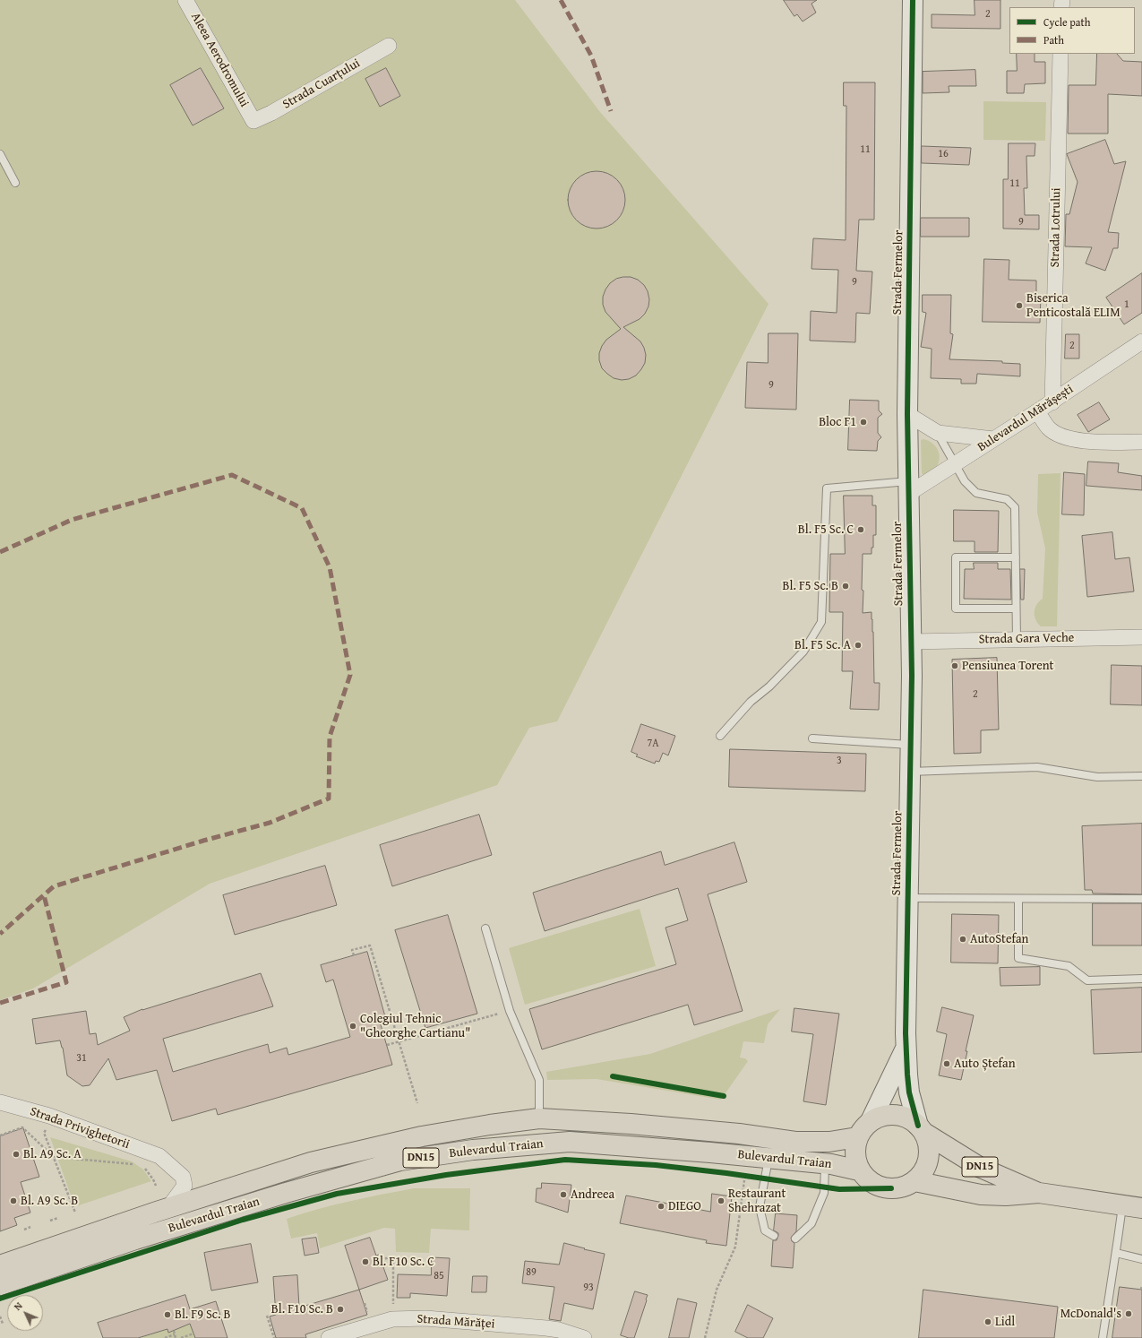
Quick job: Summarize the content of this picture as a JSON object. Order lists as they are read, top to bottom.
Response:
{
  "streets": {
    "main road": ["Bulevardul Traian", "DN15"],
    "street": [
      "Aleea Aerodromului",
      "Strada Cuarțului",
      "Strada Lotrului",
      "Strada Fermelor",
      "Bulevardul Mărășești",
      "Strada Gara Veche",
      "Strada Privighetorii",
      "Strada Mărăței"
    ]
  },
  "crossings": [
    ["Aleea Aerodromului", "Strada Cuarțului"],
    ["Strada Lotrului", "Bulevardul Mărășești"],
    ["Strada Fermelor", "Bulevardul Mărășești"],
    ["Strada Fermelor", "Strada Gara Veche"],
    ["Strada Fermelor", "Bulevardul Traian"],
    ["Strada Fermelor", "DN15"],
    ["Strada Privighetorii", "Bulevardul Traian"],
    ["Bulevardul Traian", "DN15"]
  ],
  "places": [
    "Biserica Penticostală ELIM",
    "Bloc F1",
    "Bl. F5 Sc. C",
    "Bl. F5 Sc. B",
    "Bl. F5 Sc. A",
    "Pensiunea Torent",
    "AutoStefan",
    "Colegiul Tehnic \"Gheorghe Cartianu\"",
    "Auto Ștefan",
    "Bl. A9 Sc. A",
    "Andreea",
    "Bl. A9 Sc. B",
    "Restaurant Shehrazat",
    "DIEGO",
    "Bl. F10 Sc. C",
    "Bl. F10 Sc. B",
    "McDonald's",
    "Bl. F9 Sc. B",
    "Lidl"
  ],
  "house_numbers": [
    "2",
    "11",
    "16",
    "11",
    "9",
    "9",
    "1",
    "2",
    "9",
    "2",
    "7A",
    "3",
    "31",
    "89",
    "85",
    "93"
  ],
  "legend": ["Cycle path", "Path"],
  "north": "top left"
}
